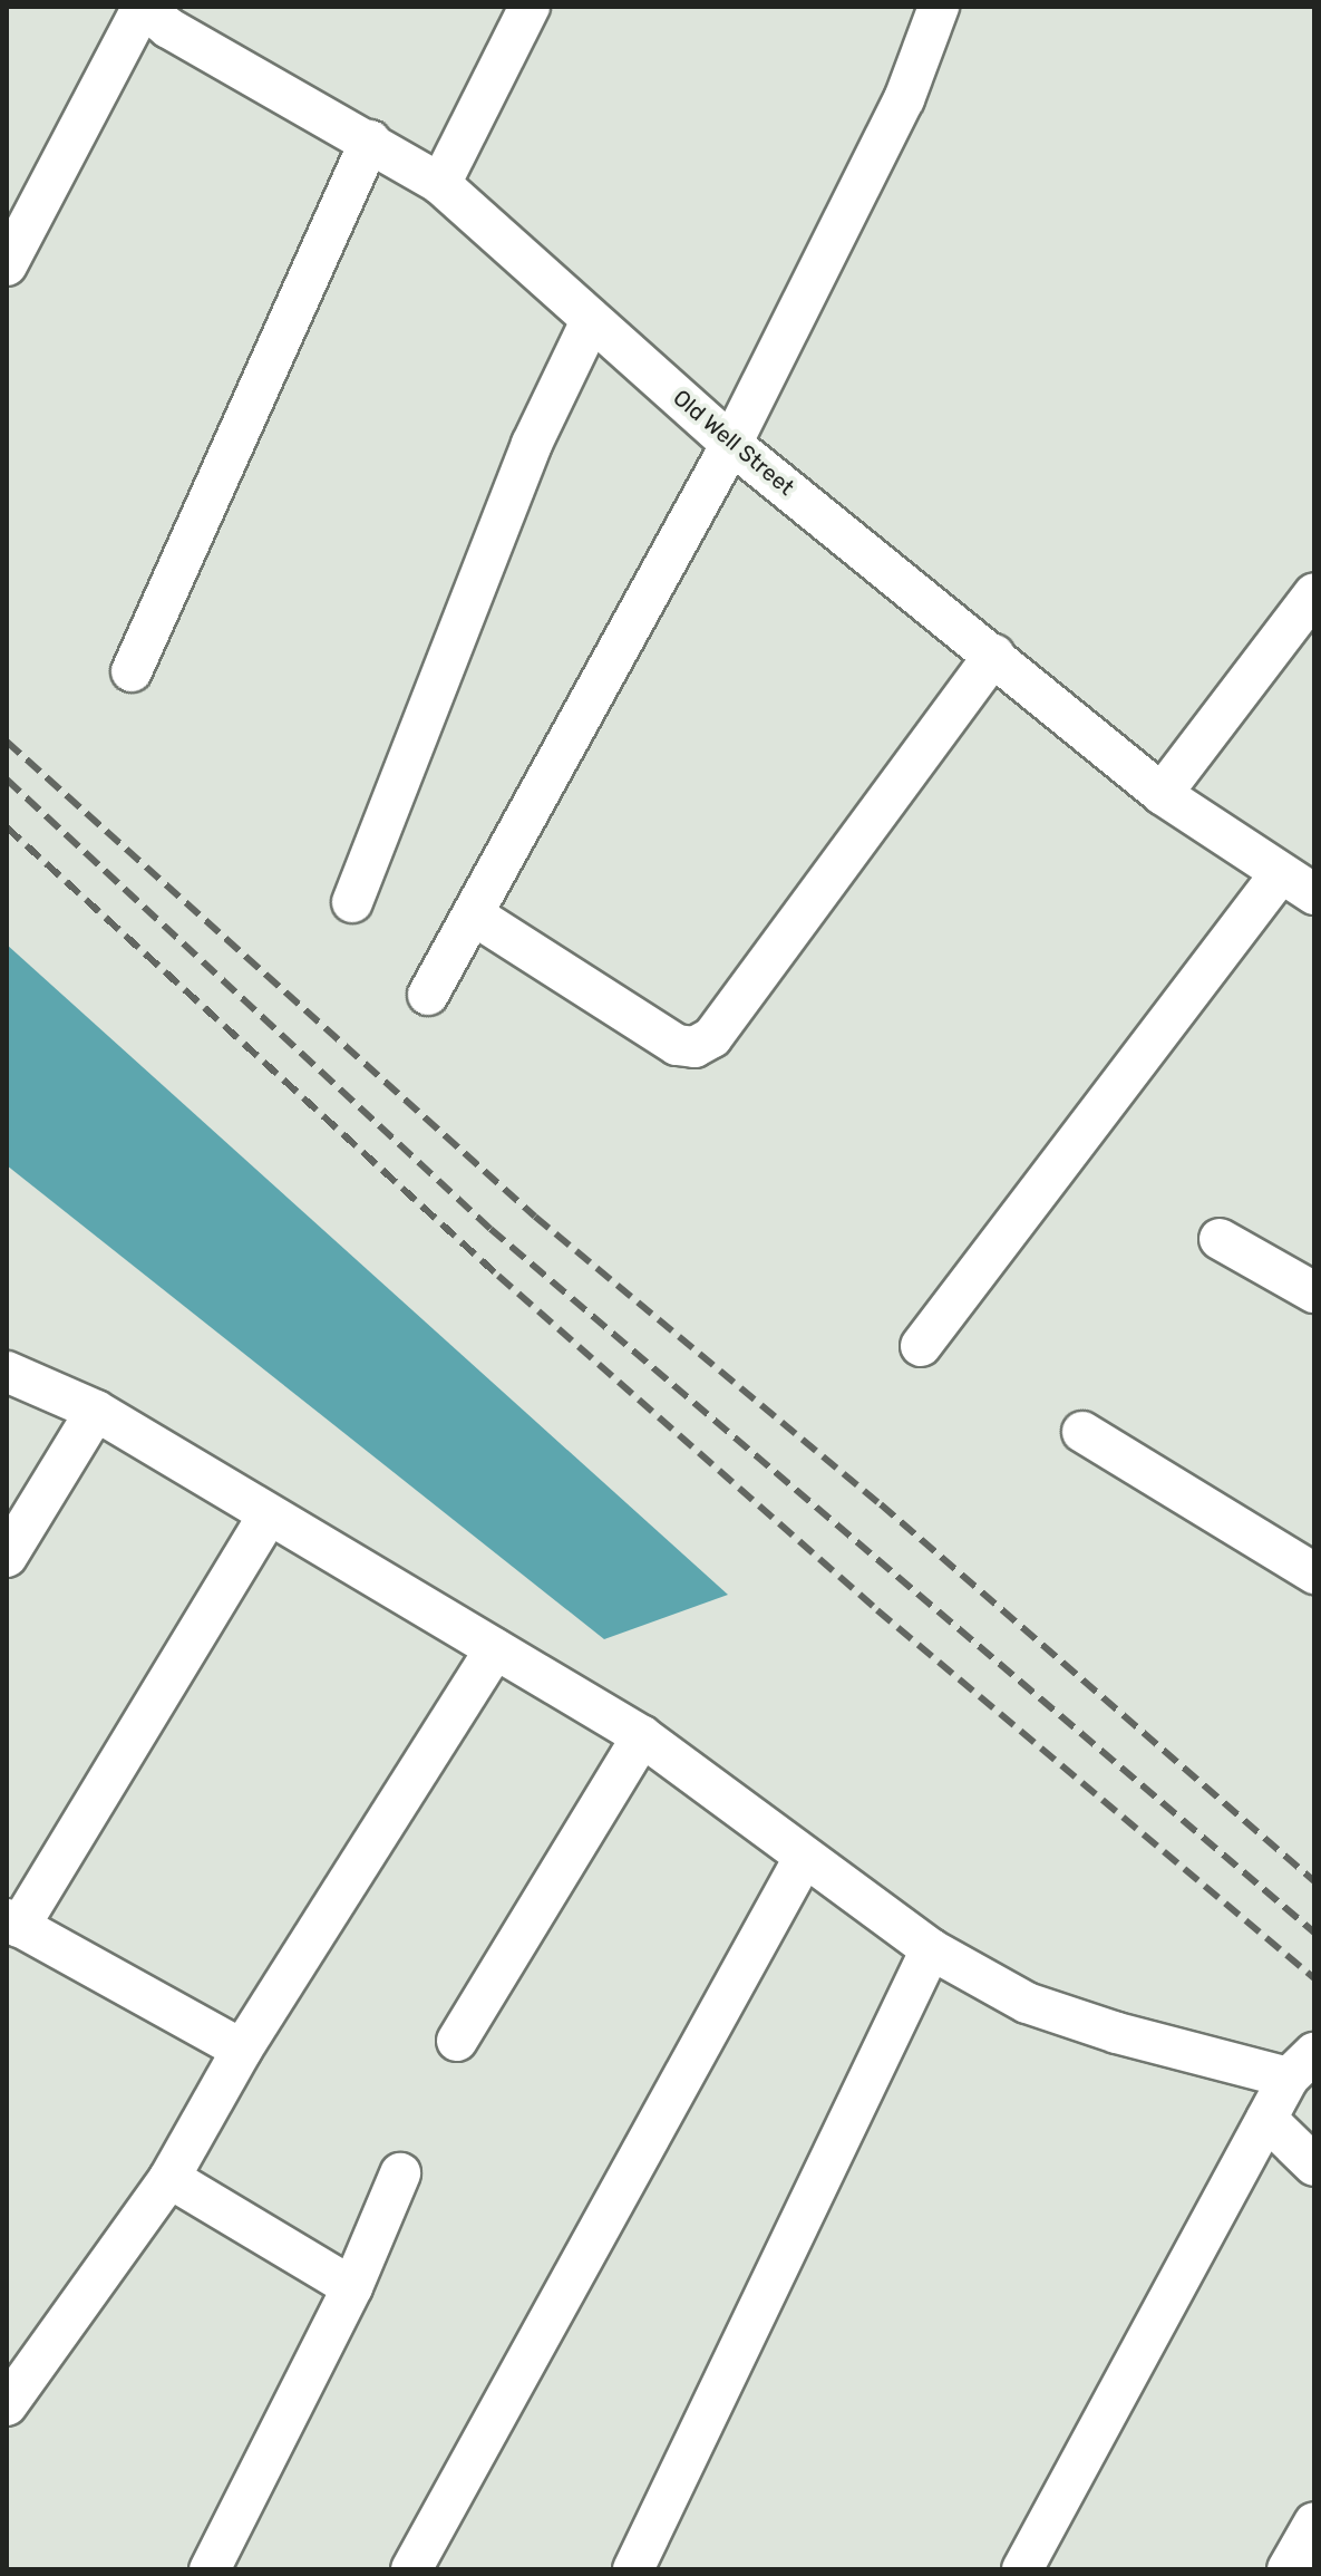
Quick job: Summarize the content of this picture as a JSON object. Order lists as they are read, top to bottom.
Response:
{
  "streets": {
    "street": ["Old Well Street"]
  }
}
